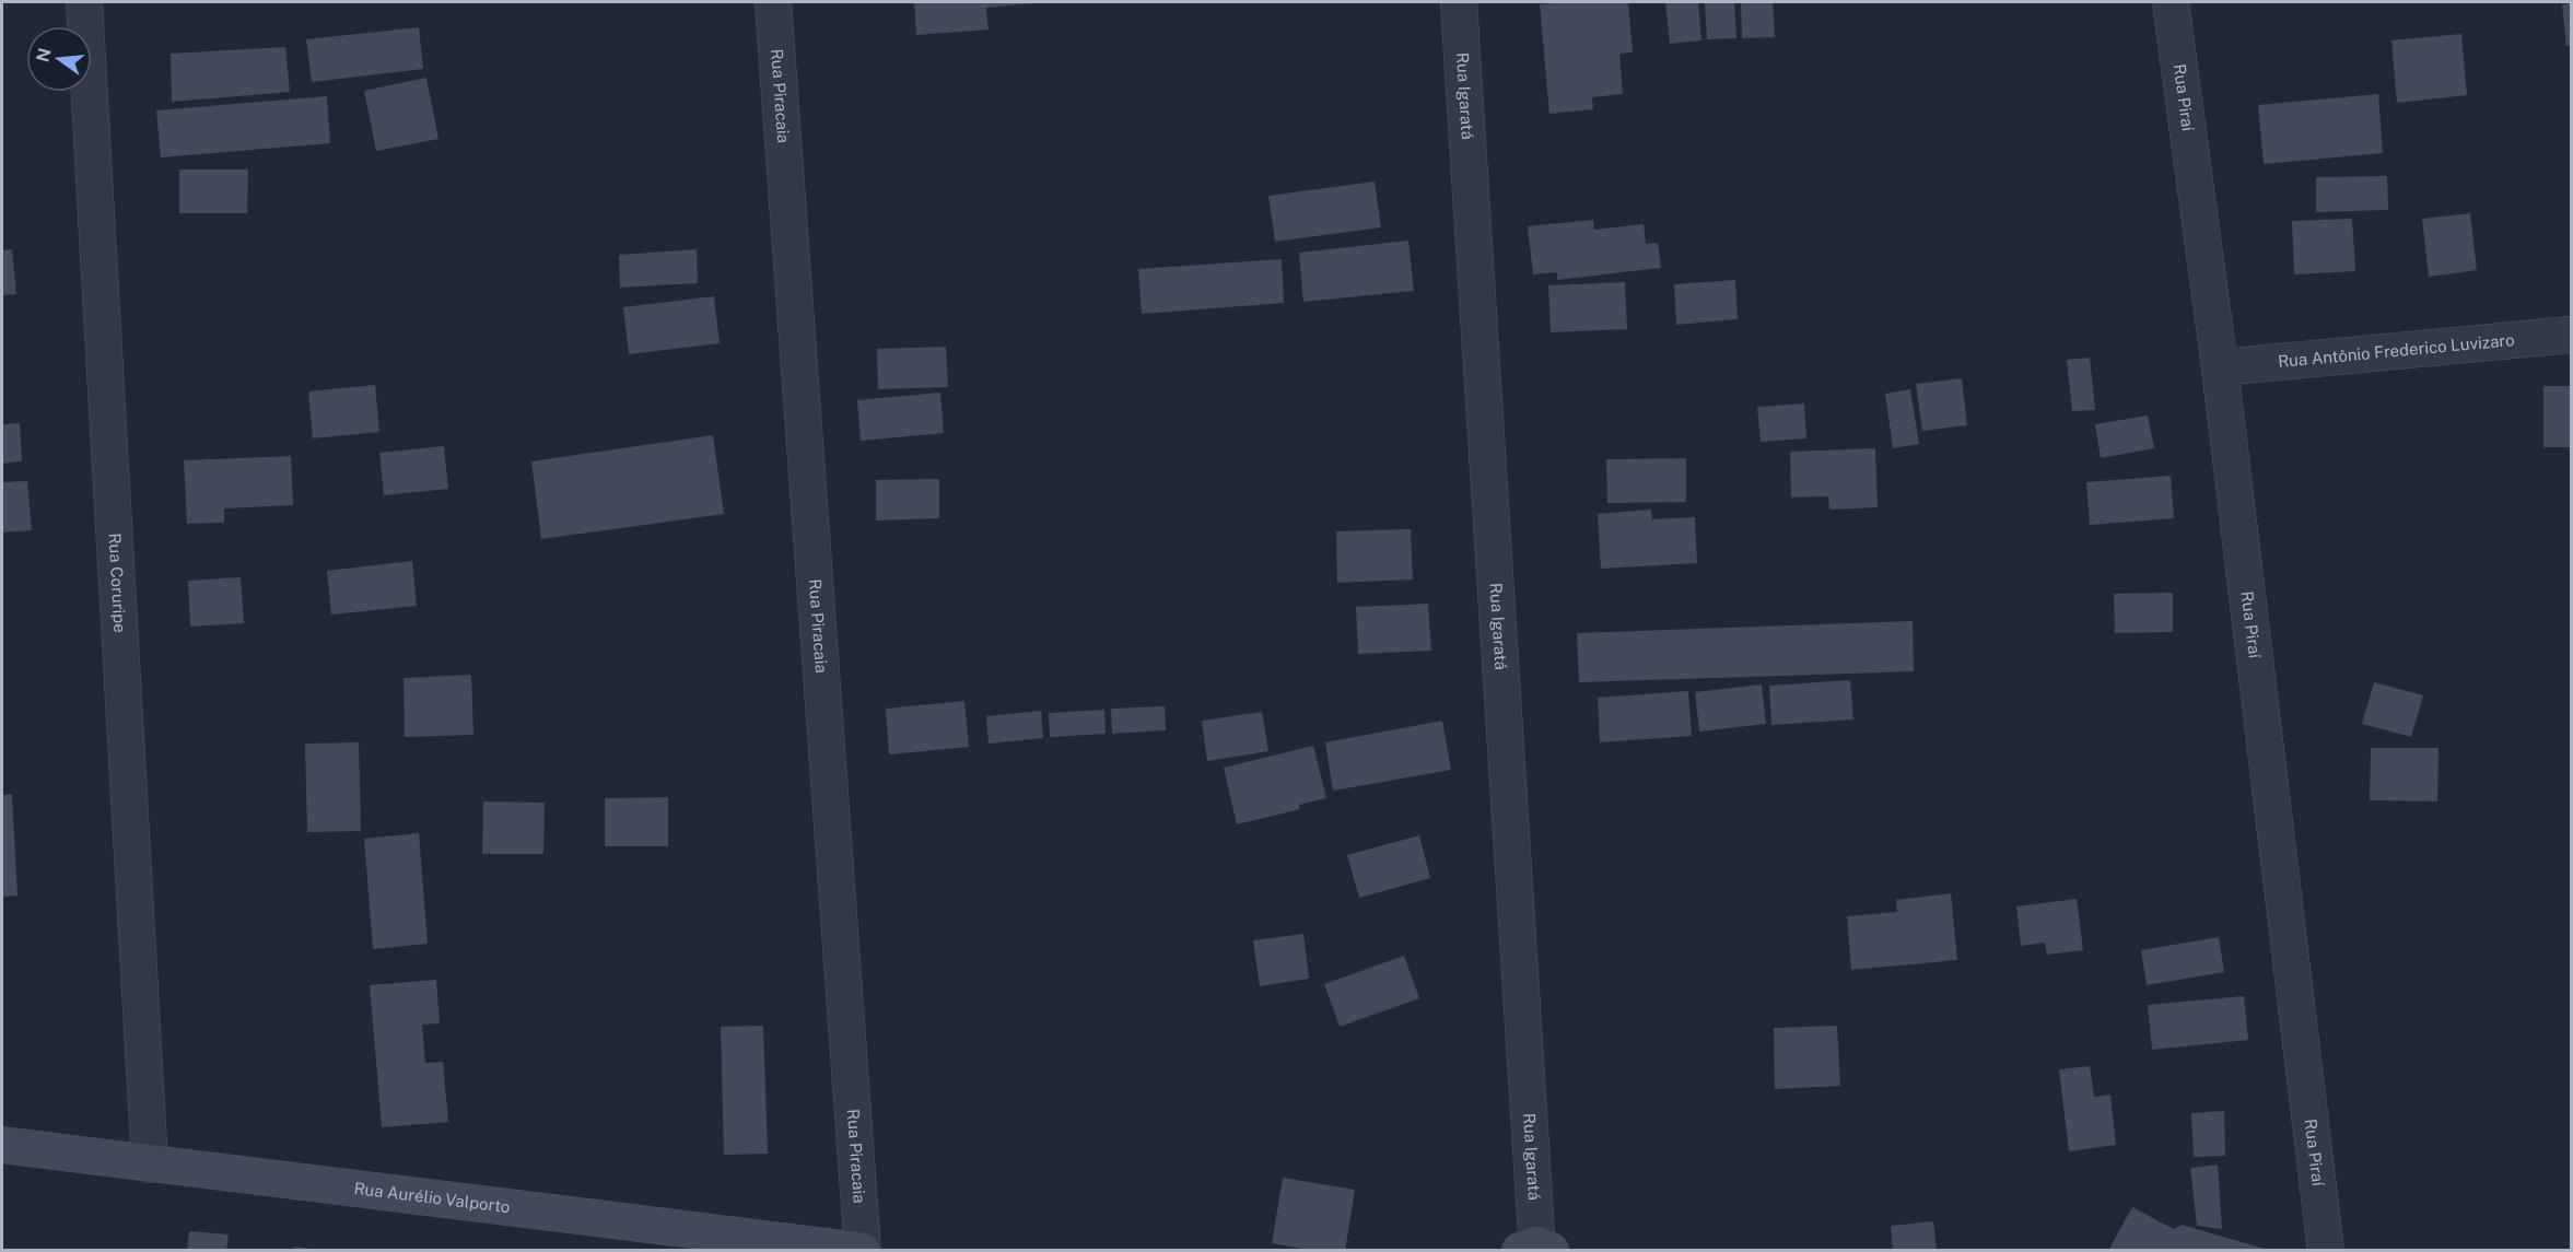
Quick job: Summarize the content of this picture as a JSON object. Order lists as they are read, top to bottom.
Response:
{
  "streets": {
    "main road": ["Rua Aurélio Valporto"],
    "street": [
      "Rua Igaratá",
      "Rua Piracaia",
      "Rua Piraí",
      "Rua Antônio Frederico Luvizaro",
      "Rua Coruripe"
    ]
  },
  "crossings": [
    ["Rua Piracaia", "Rua Aurélio Valporto"],
    ["Rua Piraí", "Rua Antônio Frederico Luvizaro"],
    ["Rua Coruripe", "Rua Aurélio Valporto"]
  ],
  "north": "left"
}
